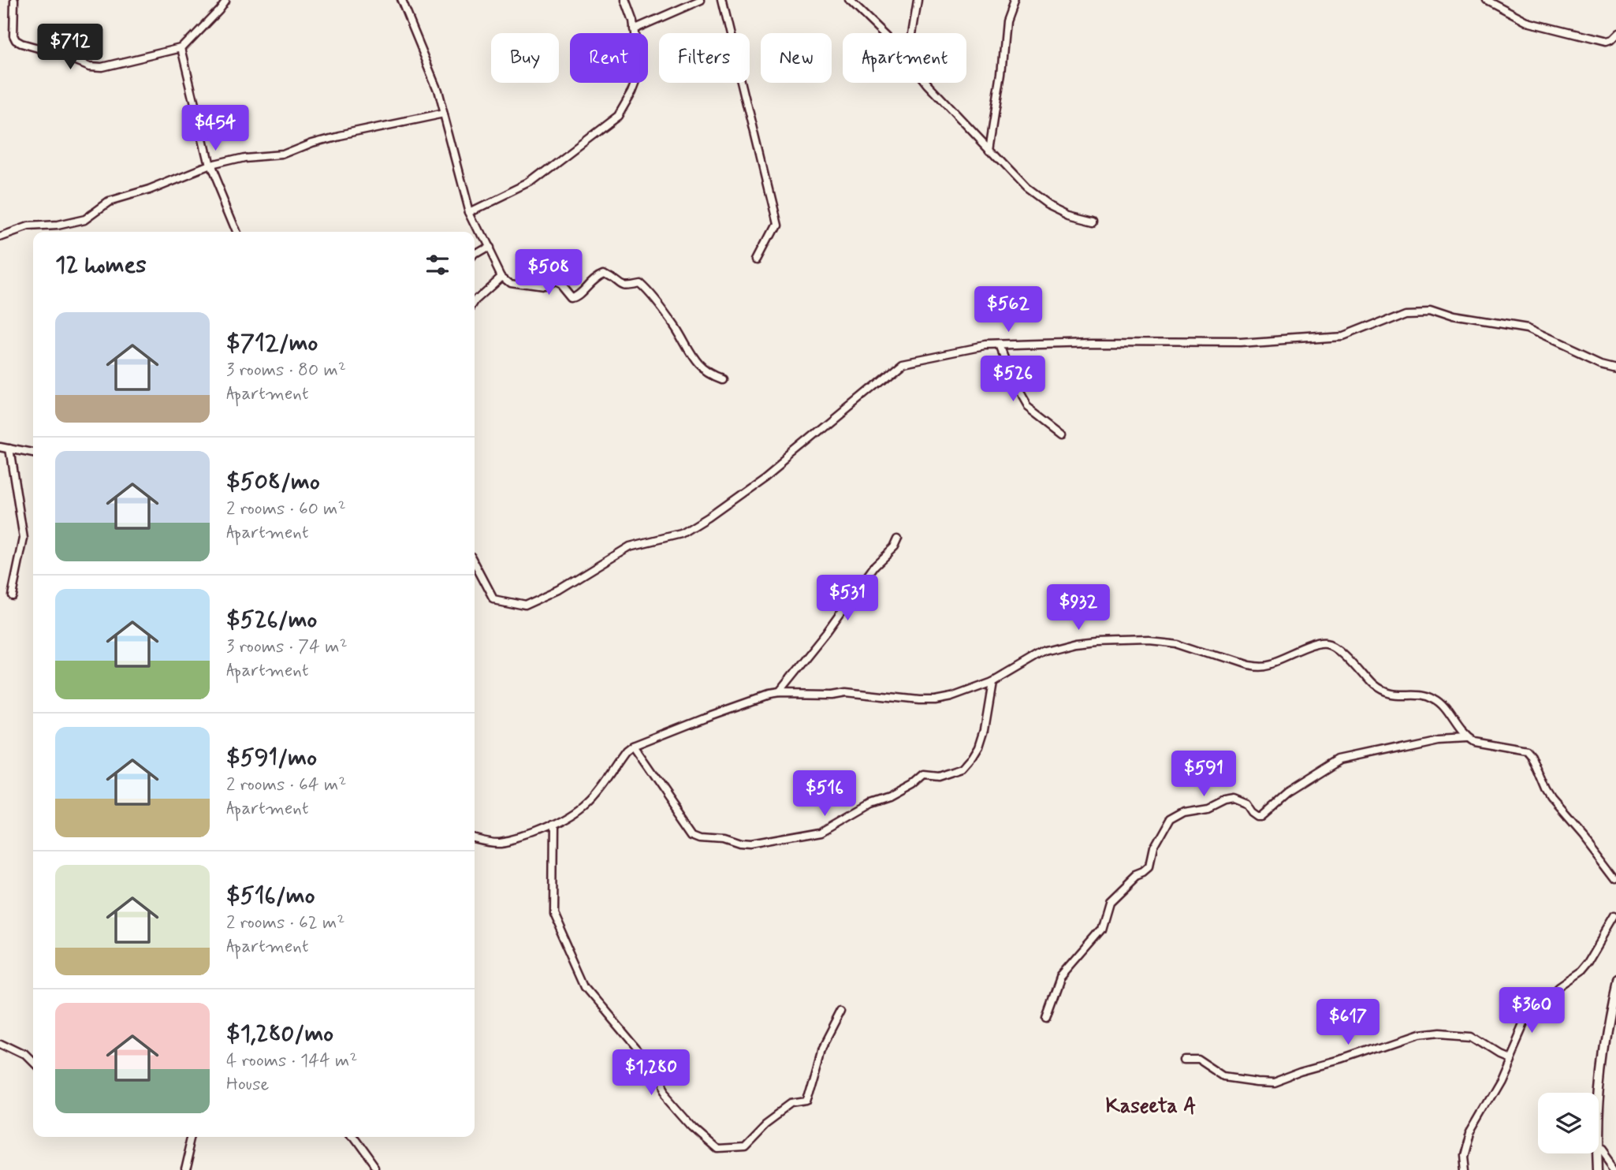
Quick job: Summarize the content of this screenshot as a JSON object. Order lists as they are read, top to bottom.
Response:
{
  "districts": ["Kaseeta A"],
  "page": {
    "price": [
      "$712",
      "$454",
      "$508",
      "$562",
      "$526",
      "$531",
      "$932",
      "$591",
      "$516",
      "$360",
      "$617",
      "$1,280"
    ],
    "chip": [
      "Buy",
      "Rent",
      "Filters",
      "New",
      "Apartment"
    ],
    "heading": "12 homes",
    "list": [
      {
        "name": "$712/mo",
        "note": "3 rooms · 80 m² · Apartment"
      },
      {
        "name": "$508/mo",
        "note": "2 rooms · 60 m² · Apartment"
      },
      {
        "name": "$526/mo",
        "note": "3 rooms · 74 m² · Apartment"
      },
      {
        "name": "$591/mo",
        "note": "2 rooms · 64 m² · Apartment"
      },
      {
        "name": "$516/mo",
        "note": "2 rooms · 62 m² · Apartment"
      },
      {
        "name": "$1,280/mo",
        "note": "4 rooms · 144 m² · House"
      }
    ]
  }
}
